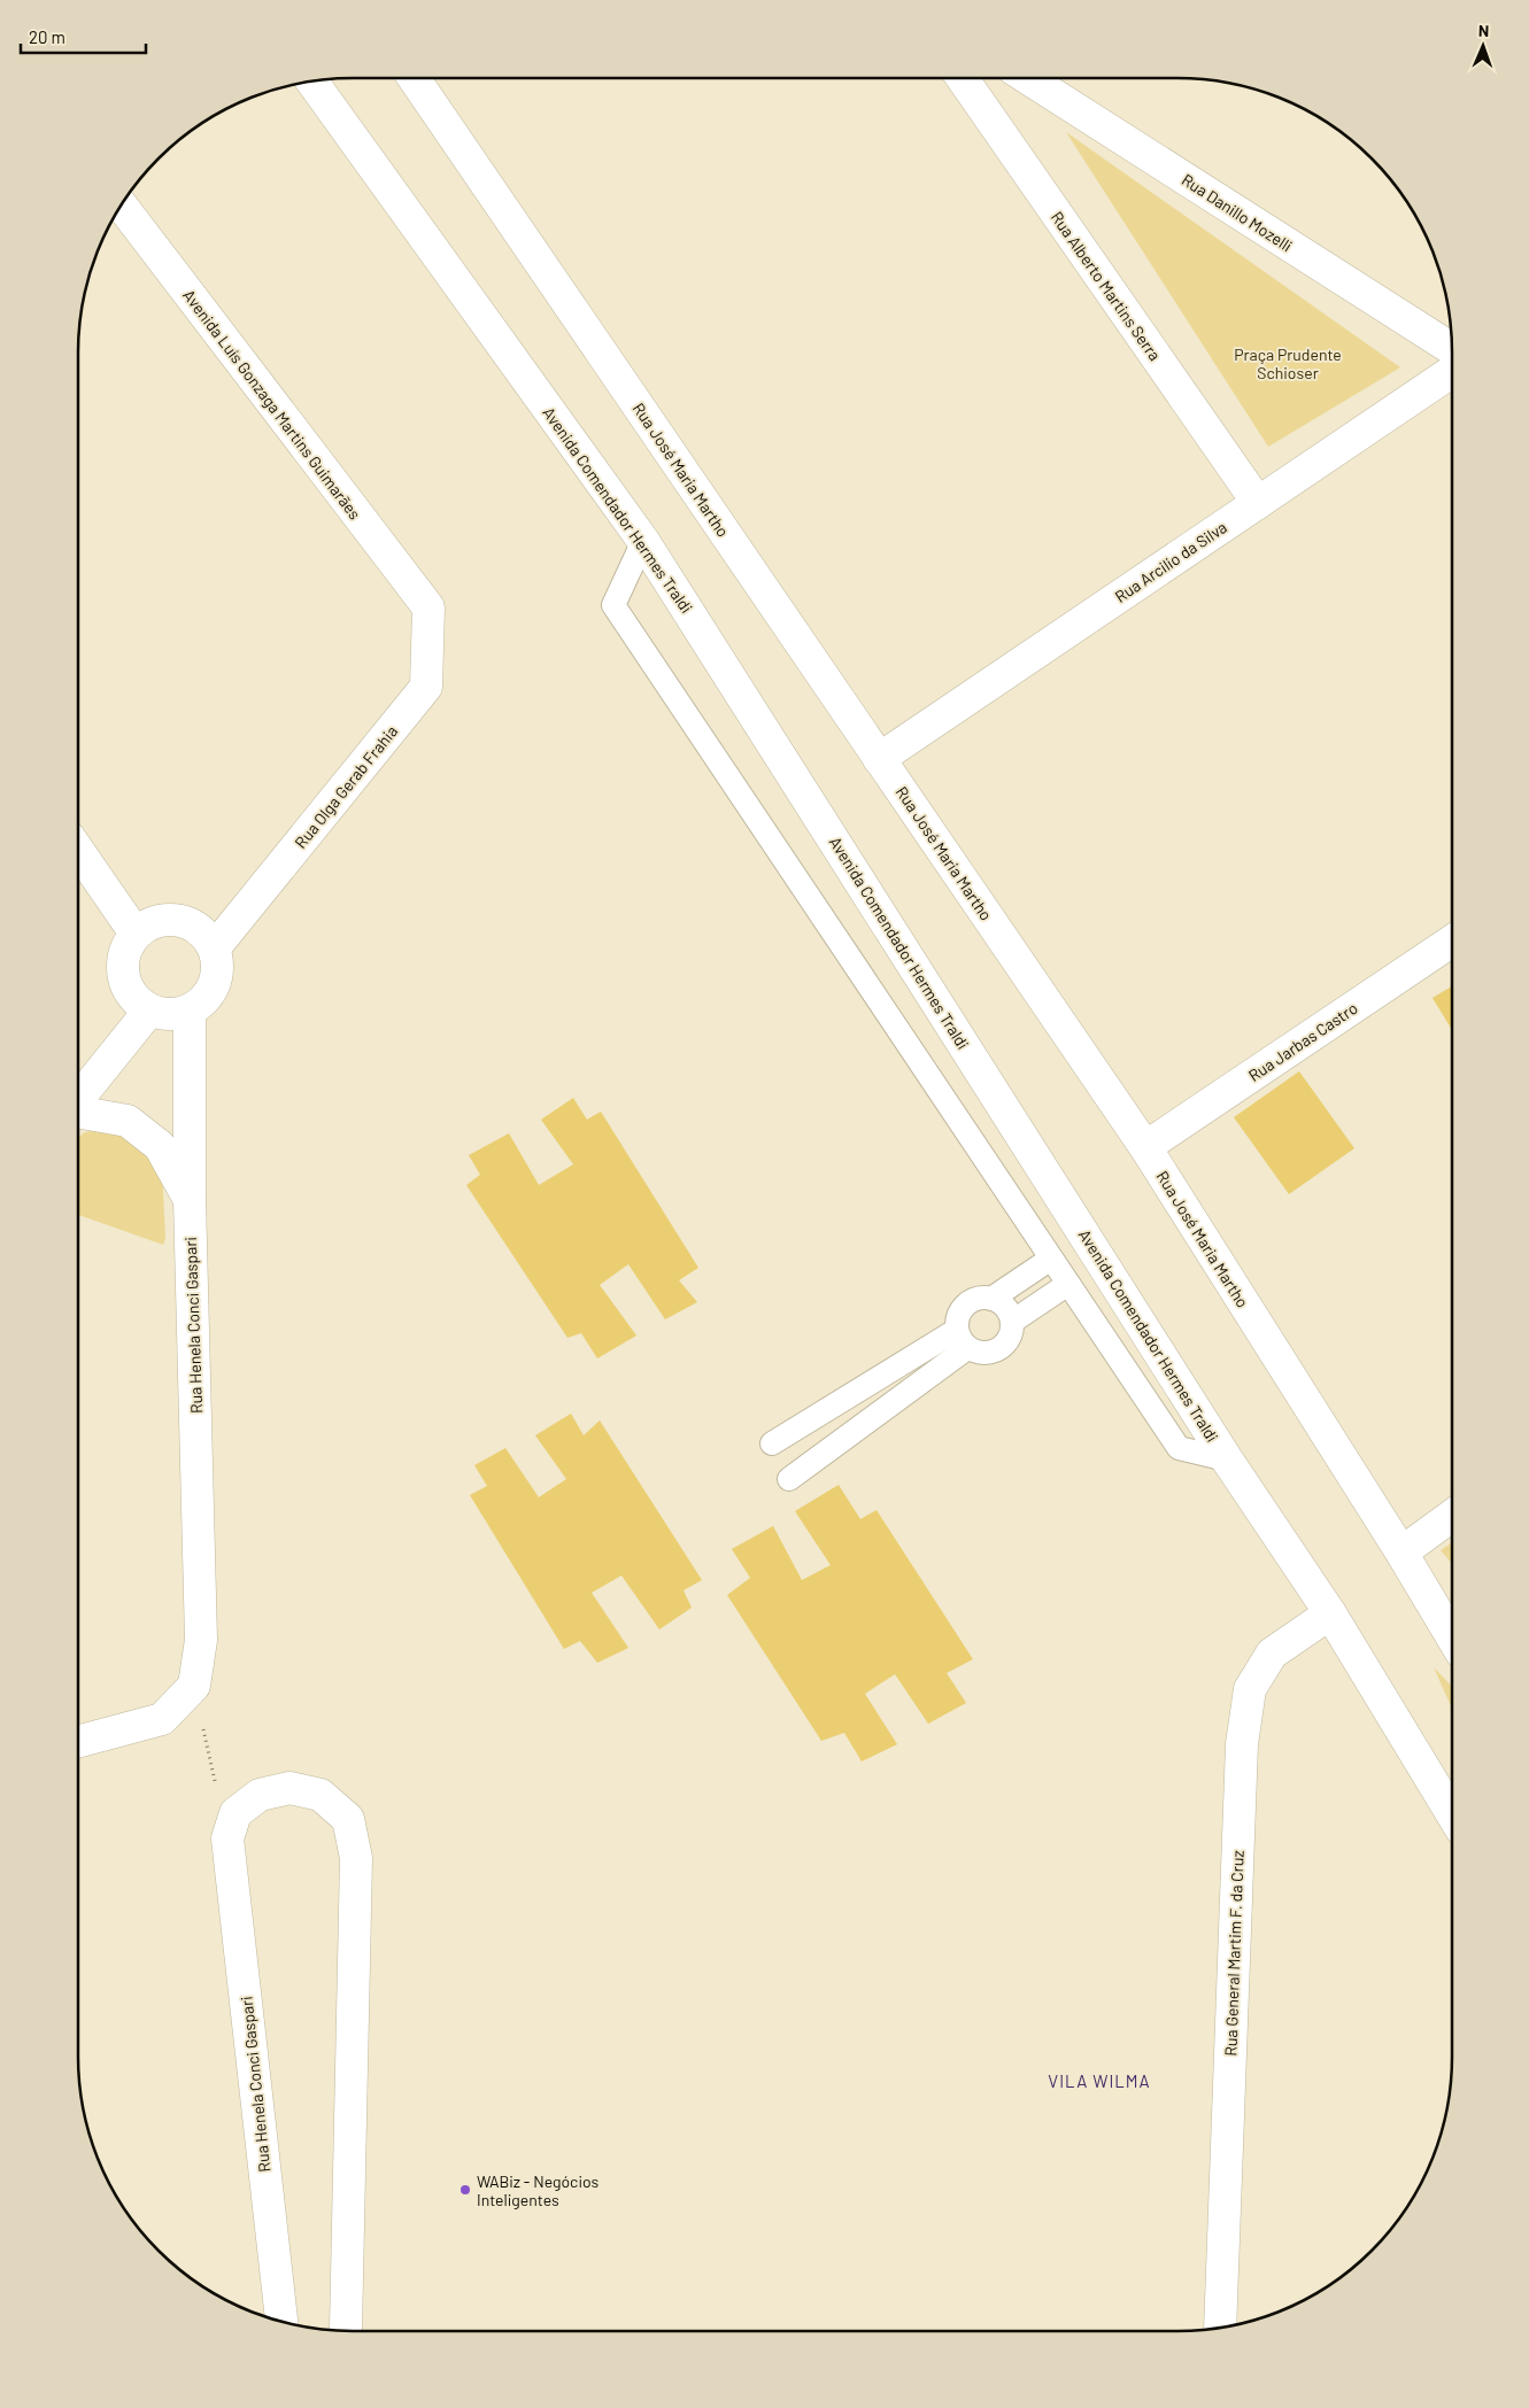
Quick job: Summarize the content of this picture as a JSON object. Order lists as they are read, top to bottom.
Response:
{
  "streets": {
    "street": [
      "Rua Danillo Mozelli",
      "Rua Alberto Martins Serra",
      "Avenida Luís Gonzaga Martins Guimarães",
      "Rua José Maria Martho",
      "Avenida Comendador Hermes Traldi",
      "Rua Arcilio da Silva",
      "Rua Olga Gerab Frahia",
      "Rua Jarbas Castro",
      "Rua Henela Conci Gaspari",
      "Rua General Martim F. da Cruz"
    ]
  },
  "crossings": [
    ["Rua Alberto Martins Serra", "Rua Arcilio da Silva"],
    ["Avenida Luís Gonzaga Martins Guimarães", "Rua Olga Gerab Frahia"],
    ["Rua José Maria Martho", "Rua Arcilio da Silva"],
    ["Rua José Maria Martho", "Rua Jarbas Castro"],
    ["Avenida Comendador Hermes Traldi", "Rua General Martim F. da Cruz"],
    ["Rua Olga Gerab Frahia", "Rua Henela Conci Gaspari"]
  ],
  "districts": ["VILA WILMA"],
  "parks": ["Praça Prudente Schioser"],
  "places": ["WABiz - Negócios Inteligentes"],
  "scale_bar": "20 m",
  "north": "top"
}
